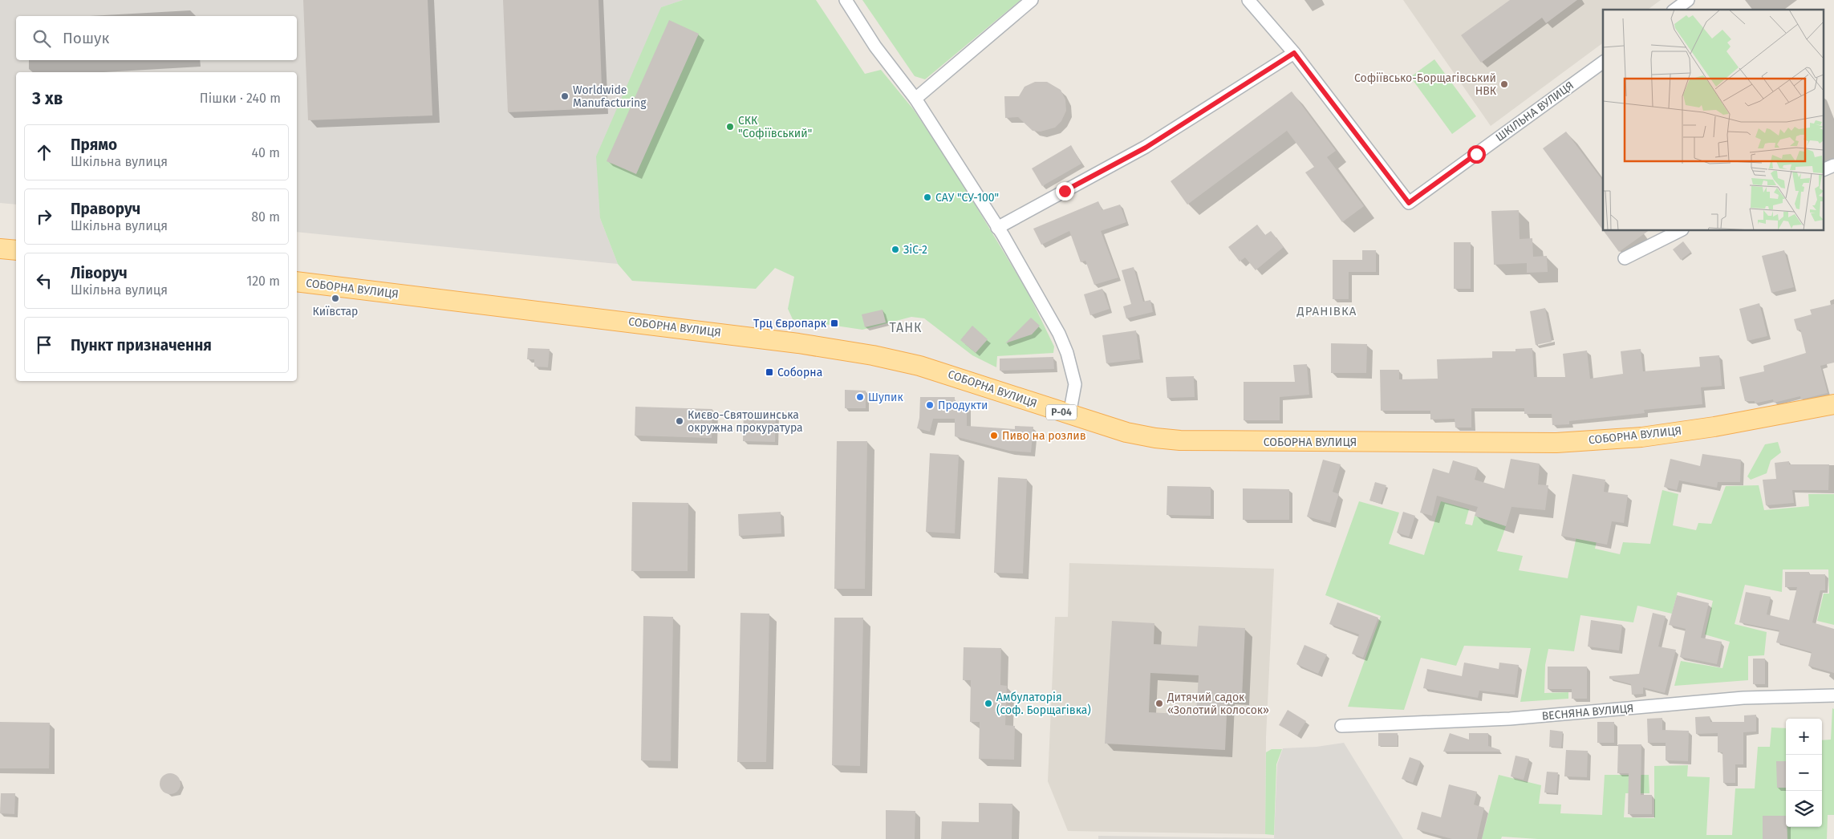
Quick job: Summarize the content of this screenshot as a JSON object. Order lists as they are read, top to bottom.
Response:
{
  "streets": {
    "main road": ["СОБОРНА ВУЛИЦЯ", "Р-04"],
    "street": ["ШКІЛЬНА ВУЛИЦЯ", "ВЕСНЯНА ВУЛИЦЯ"]
  },
  "districts": ["ДРАНІВКА", "ТАНК"],
  "places": {
    "other": [
      "Софіївсько-Борщагівський НВК",
      "Worldwide Manufacturing",
      "СКК \"Софіївський\"",
      "САУ \"СУ-100\"",
      "ЗіС-2",
      "Київстар",
      "Шупик",
      "Продукти",
      "Києво-Святошинська окружна прокуратура",
      "Пиво на розлив",
      "Амбулаторія (соф. Борщагівка)",
      "Дитячий садок «Золотий колосок»"
    ],
    "transit": ["Трц Європарк", "Соборна"]
  },
  "page": {
    "search": "Пошук",
    "heading": ["3 хв", "Пішки · 240 m"],
    "list": [
      ["Прямо", "Шкільна вулиця", "40 m"],
      ["Праворуч", "Шкільна вулиця", "80 m"],
      ["Ліворуч", "Шкільна вулиця", "120 m"],
      "Пункт призначення"
    ],
    "map_buttons": ["+", "−"]
  }
}
